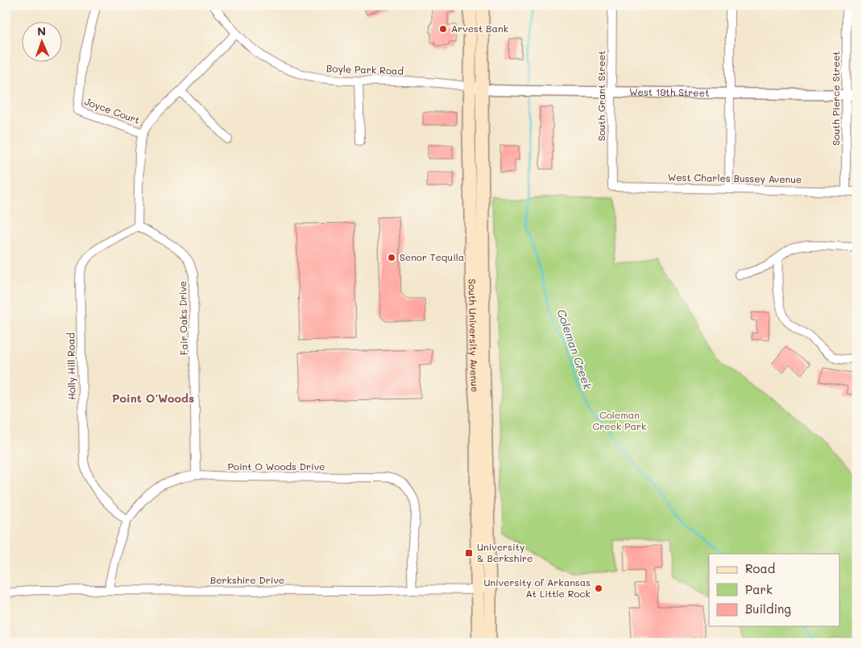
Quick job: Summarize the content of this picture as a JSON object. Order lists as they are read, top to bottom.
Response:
{
  "streets": {
    "main road": ["South University Avenue"],
    "street": [
      "Boyle Park Road",
      "West 19th Street",
      "South Grant Street",
      "South Pierce Street",
      "Joyce Court",
      "West Charles Bussey Avenue",
      "Fair Oaks Drive",
      "Holly Hill Road",
      "Point O Woods Drive",
      "Berkshire Drive"
    ]
  },
  "crossings": [
    ["Boyle Park Road", "West 19th Street"],
    ["Boyle Park Road", "South University Avenue"],
    ["West 19th Street", "South Grant Street"],
    ["West 19th Street", "South Pierce Street"],
    ["West 19th Street", "South University Avenue"],
    ["South Grant Street", "West Charles Bussey Avenue"],
    ["South Pierce Street", "West Charles Bussey Avenue"],
    ["Fair Oaks Drive", "Holly Hill Road"],
    ["Fair Oaks Drive", "Point O Woods Drive"],
    ["South University Avenue", "Berkshire Drive"],
    ["Holly Hill Road", "Point O Woods Drive"],
    ["Point O Woods Drive", "Berkshire Drive"]
  ],
  "districts": ["Point O'Woods"],
  "water": ["Coleman Creek"],
  "parks": ["Coleman Creek Park"],
  "places": {
    "other": ["Arvest Bank", "Senor Tequila", "University of Arkansas At Little Rock"],
    "transit": ["University & Berkshire"]
  },
  "legend": ["Road", "Park", "Building"],
  "north": "top"
}
